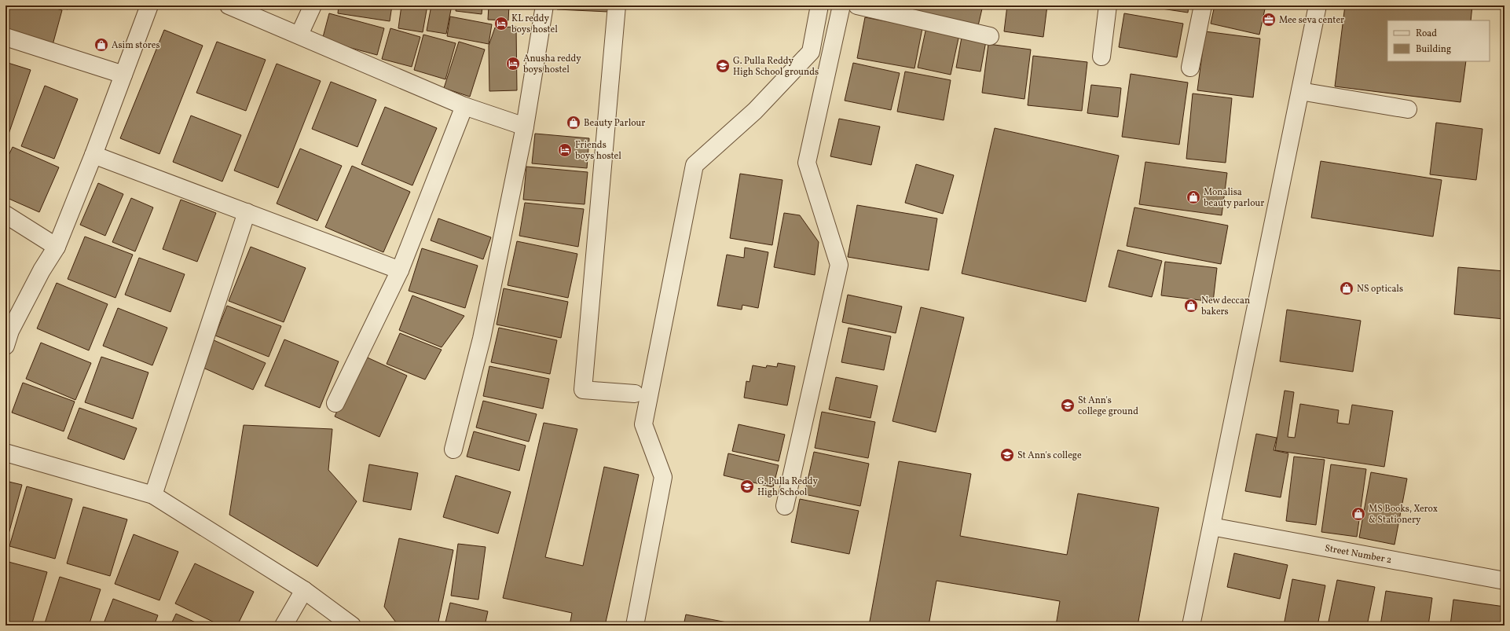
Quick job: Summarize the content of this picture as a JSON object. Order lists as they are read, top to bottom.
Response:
{
  "streets": {
    "street": ["Street Number 2"]
  },
  "places": {
    "office": ["Mee seva center"],
    "hotel": ["KL reddy boys hostel", "Anusha reddy boys hostel", "Friends boys hostel"],
    "shop": [
      "Asim stores",
      "Beauty Parlour",
      "Monalisa beauty parlour",
      "NS opticals",
      "New deccan bakers",
      "MS Books, Xerox & Stationery"
    ],
    "school or university": [
      "G. Pulla Reddy High School grounds",
      "St Ann's college ground",
      "St Ann's college",
      "G. Pulla Reddy High School"
    ]
  },
  "legend": ["Road", "Building"]
}
